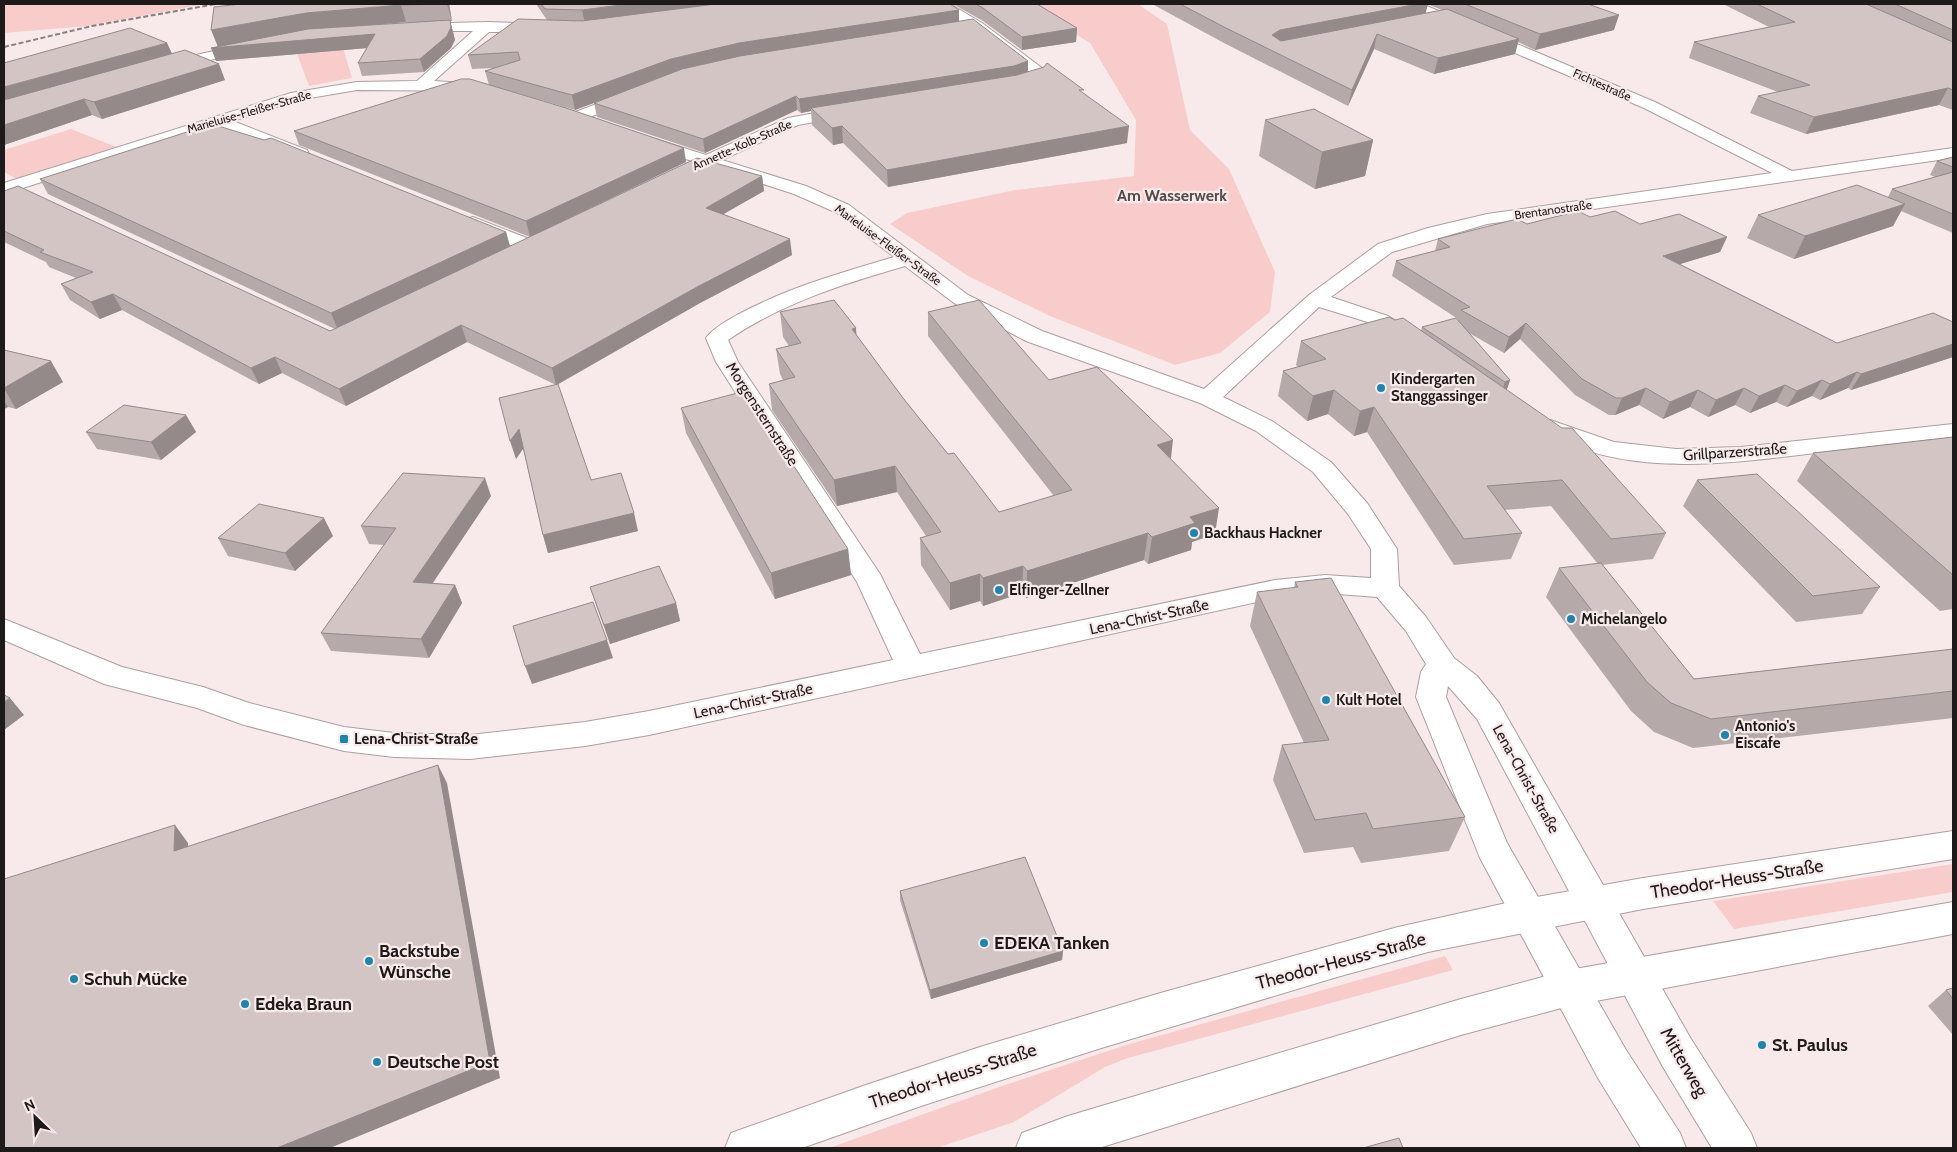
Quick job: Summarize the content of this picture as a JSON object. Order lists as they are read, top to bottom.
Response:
{
  "streets": {
    "street": [
      "Fichtestraße",
      "Marieluise-Fleißer-Straße",
      "Annette-Kolb-Straße",
      "Brentanostraße",
      "Morgensternstraße",
      "Grillparzerstraße",
      "Lena-Christ-Straße",
      "Theodor-Heuss-Straße",
      "Mitterweg"
    ]
  },
  "crossings": [
    ["Fichtestraße", "Brentanostraße"],
    ["Marieluise-Fleißer-Straße", "Annette-Kolb-Straße"],
    ["Marieluise-Fleißer-Straße", "Brentanostraße"],
    ["Marieluise-Fleißer-Straße", "Morgensternstraße"],
    ["Marieluise-Fleißer-Straße", "Lena-Christ-Straße"],
    ["Morgensternstraße", "Lena-Christ-Straße"],
    ["Lena-Christ-Straße", "Theodor-Heuss-Straße"],
    ["Lena-Christ-Straße", "Mitterweg"]
  ],
  "districts": ["Am Wasserwerk"],
  "places": {
    "other": [
      "Kindergarten Stanggassinger",
      "Backhaus Hackner",
      "Elfinger-Zellner",
      "Michelangelo",
      "Kult Hotel",
      "Antonio's Eiscafe",
      "EDEKA Tanken",
      "Backstube Wünsche",
      "Schuh Mücke",
      "Edeka Braun",
      "St. Paulus",
      "Deutsche Post"
    ],
    "transit": ["Lena-Christ-Straße"]
  },
  "north": "top left"
}
